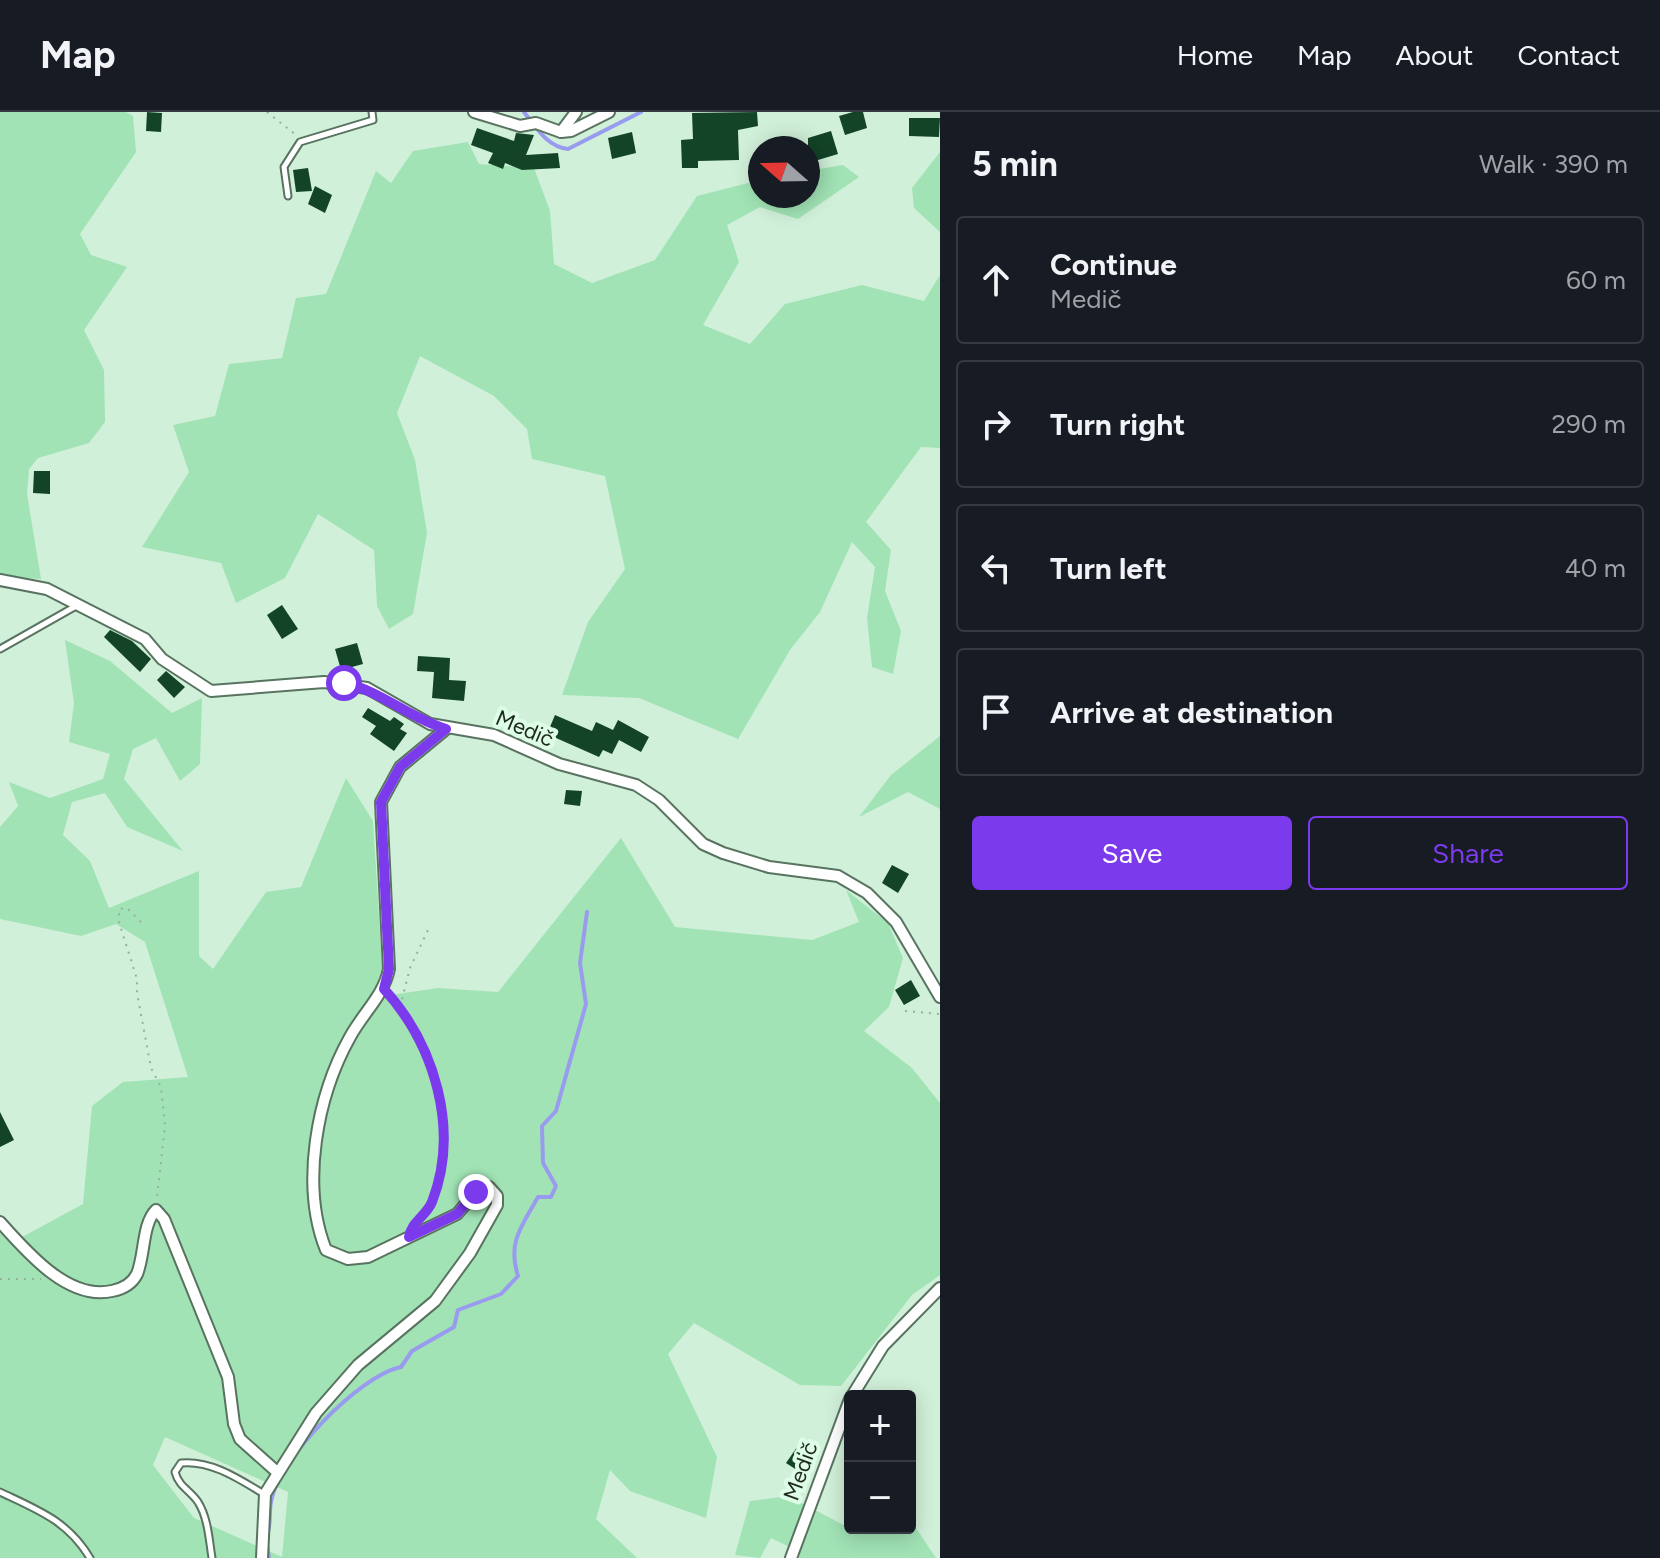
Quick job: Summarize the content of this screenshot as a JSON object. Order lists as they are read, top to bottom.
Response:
{
  "streets": {
    "street": ["Medič"]
  },
  "north": "left",
  "page": {
    "header": "Map",
    "nav": [
      "Home",
      "Map",
      "About",
      "Contact"
    ],
    "heading": ["5 min", "Walk · 390 m"],
    "list": [
      ["Continue", "Medič", "60 m"],
      ["Turn right", "290 m"],
      ["Turn left", "40 m"],
      "Arrive at destination"
    ],
    "buttons": ["Save", "Share"],
    "map_buttons": ["+", "−"]
  }
}
